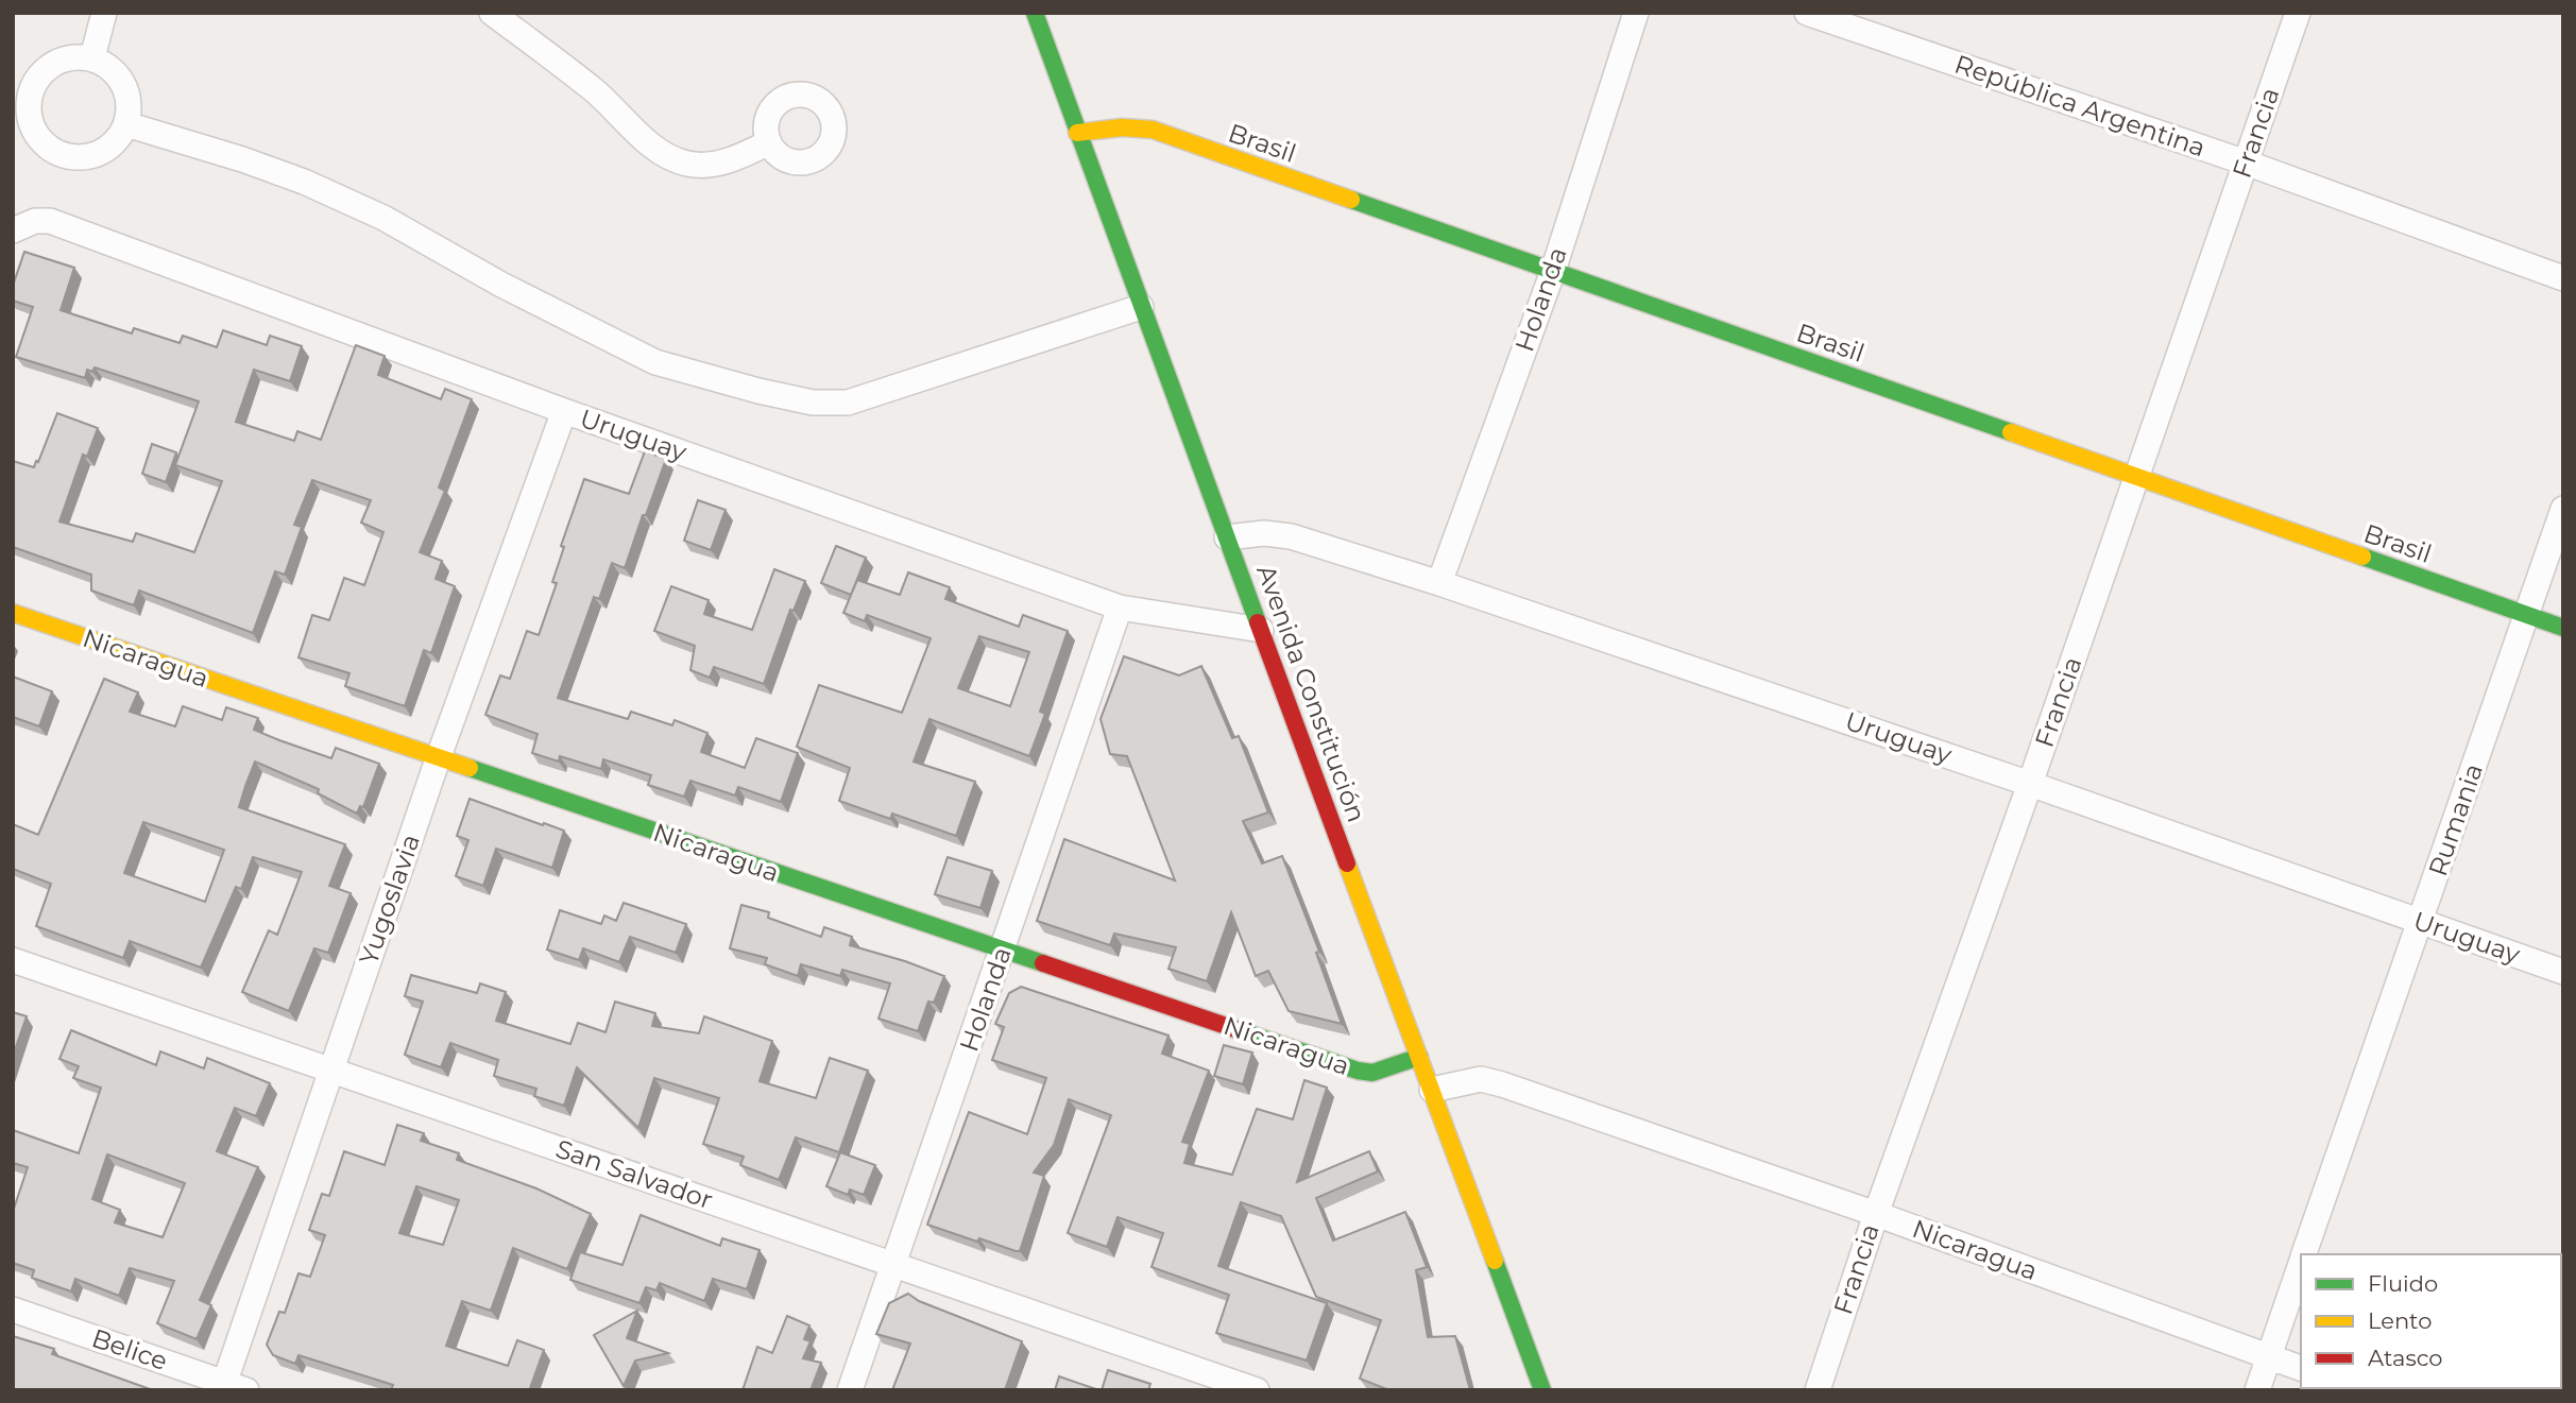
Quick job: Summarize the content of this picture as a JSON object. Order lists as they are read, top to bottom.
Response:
{
  "streets": {
    "street": [
      "República Argentina",
      "Francia",
      "Brasil",
      "Holanda",
      "Uruguay",
      "Nicaragua",
      "Avenida Constitución",
      "Rumania",
      "Yugoslavia",
      "San Salvador",
      "Belice"
    ]
  },
  "crossings": [
    ["República Argentina", "Francia"],
    ["Francia", "Brasil"],
    ["Francia", "Uruguay"],
    ["Francia", "Nicaragua"],
    ["Brasil", "Holanda"],
    ["Brasil", "Avenida Constitución"],
    ["Brasil", "Rumania"],
    ["Holanda", "Uruguay"],
    ["Holanda", "Nicaragua"],
    ["Holanda", "San Salvador"],
    ["Uruguay", "Avenida Constitución"],
    ["Uruguay", "Rumania"],
    ["Uruguay", "Yugoslavia"],
    ["Nicaragua", "Avenida Constitución"],
    ["Nicaragua", "Rumania"],
    ["Nicaragua", "Yugoslavia"],
    ["Yugoslavia", "San Salvador"],
    ["Yugoslavia", "Belice"]
  ],
  "legend": ["Fluido", "Lento", "Atasco"]
}
